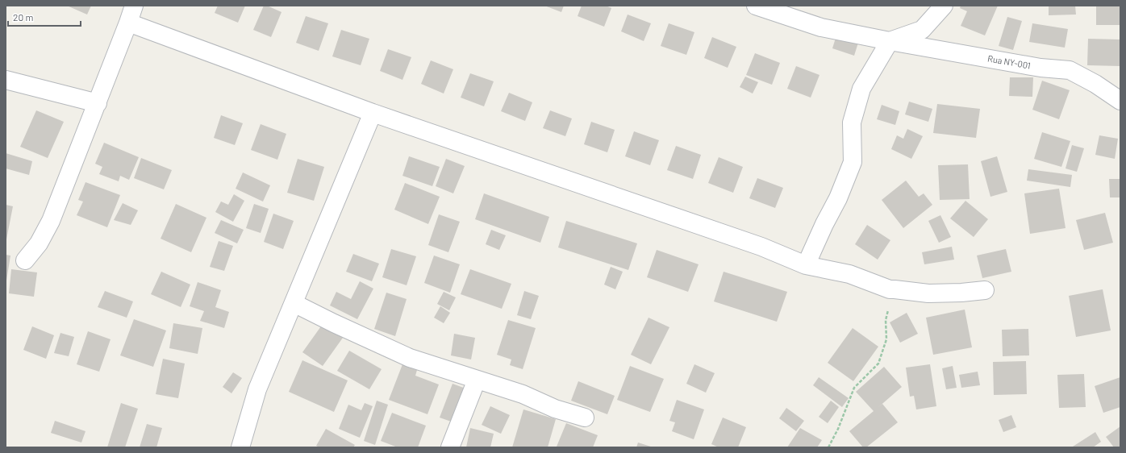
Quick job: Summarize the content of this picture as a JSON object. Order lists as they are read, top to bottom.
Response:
{
  "streets": {
    "street": ["Rua NY-001"]
  },
  "scale_bar": "20 m"
}
